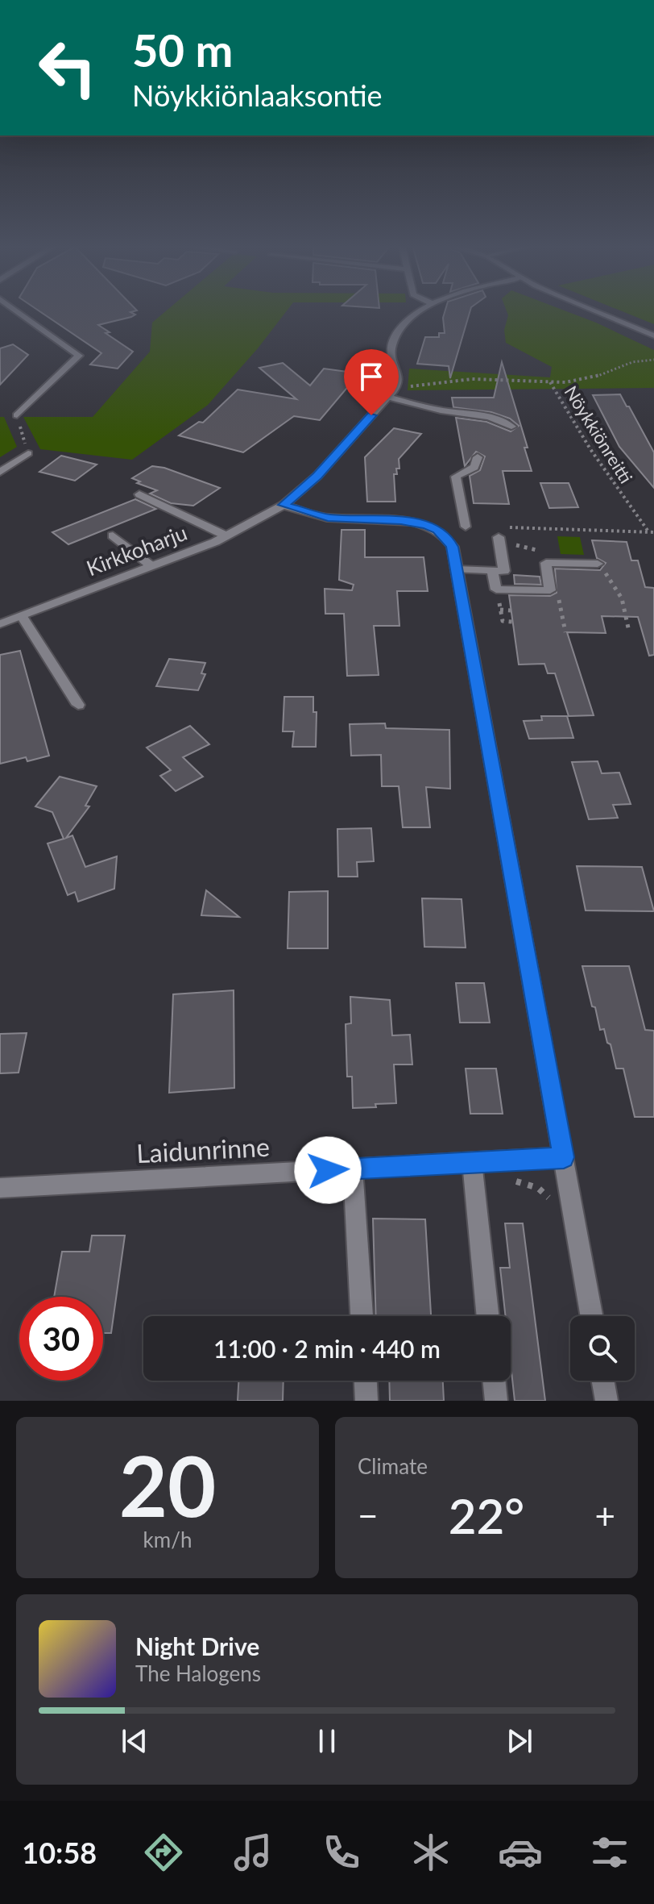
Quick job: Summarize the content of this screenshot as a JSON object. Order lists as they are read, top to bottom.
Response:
{
  "streets": {
    "street": ["Kirkkoharju", "Laidunrinne"],
    "path": ["Nöykkiönreitti"]
  },
  "page": {
    "turn": ["50 m", "Nöykkiönlaaksontie"],
    "limit": "30",
    "trip": "11:00 · 2 min · 440 m",
    "tile": [
      ["20", "km/h"],
      "Climate"
    ],
    "heat": ["−", "22°", "+"],
    "song": ["Night Drive", "The Halogens"],
    "tabs": "10:58"
  }
}
